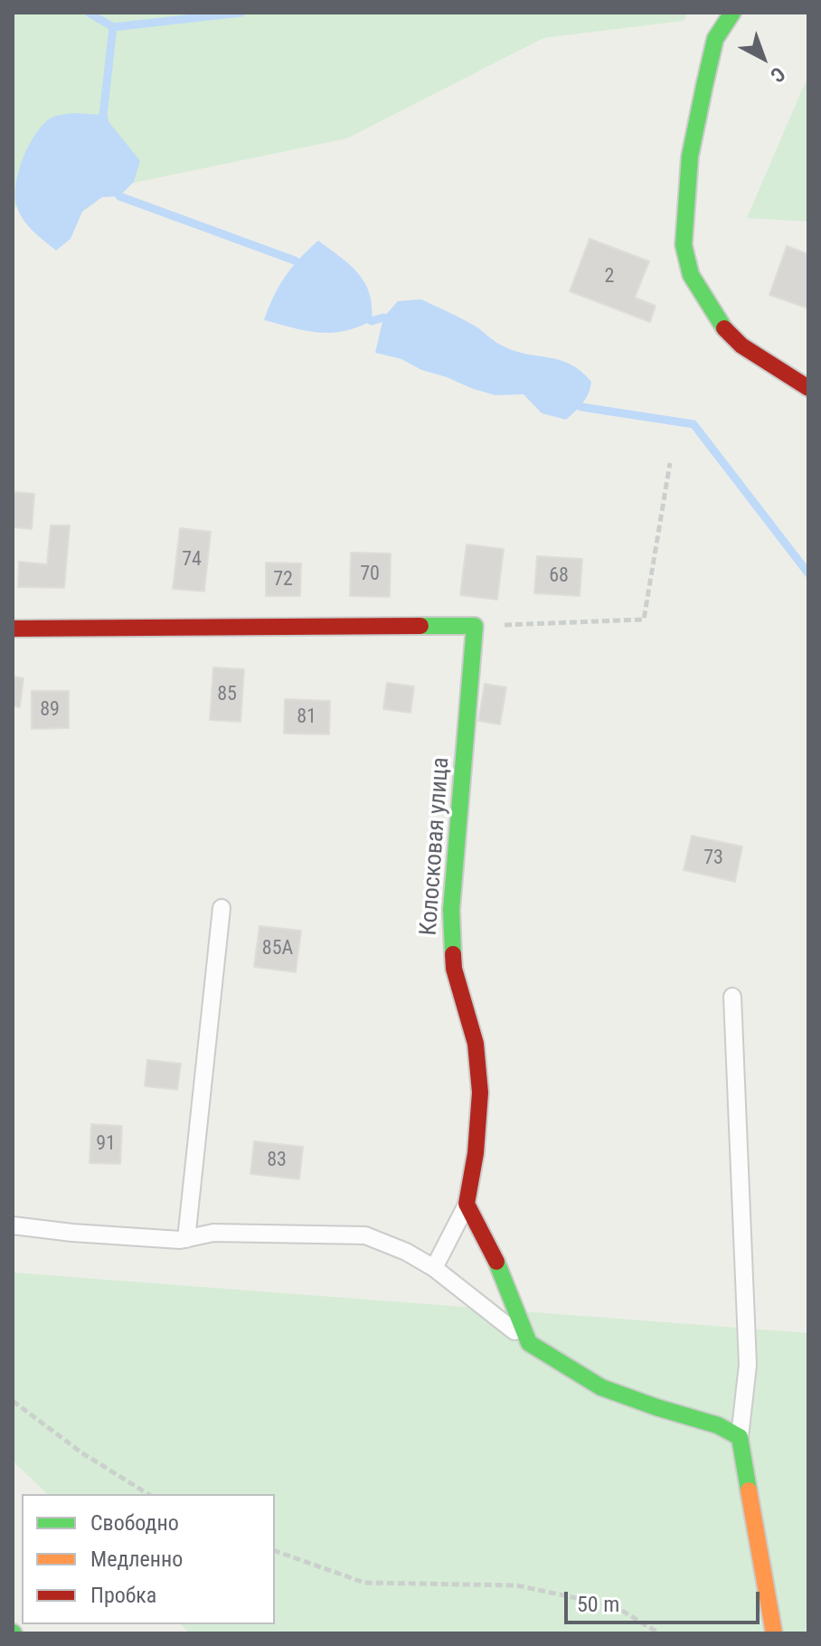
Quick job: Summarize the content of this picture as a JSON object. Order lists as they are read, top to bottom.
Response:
{
  "streets": {
    "street": ["Колосковая улица"]
  },
  "house_numbers": [
    "2",
    "74",
    "70",
    "68",
    "72",
    "85",
    "89",
    "81",
    "73",
    "85А",
    "91",
    "83"
  ],
  "legend": ["Свободно", "Медленно", "Пробка"],
  "scale_bar": "50 m",
  "north": "bottom right"
}
